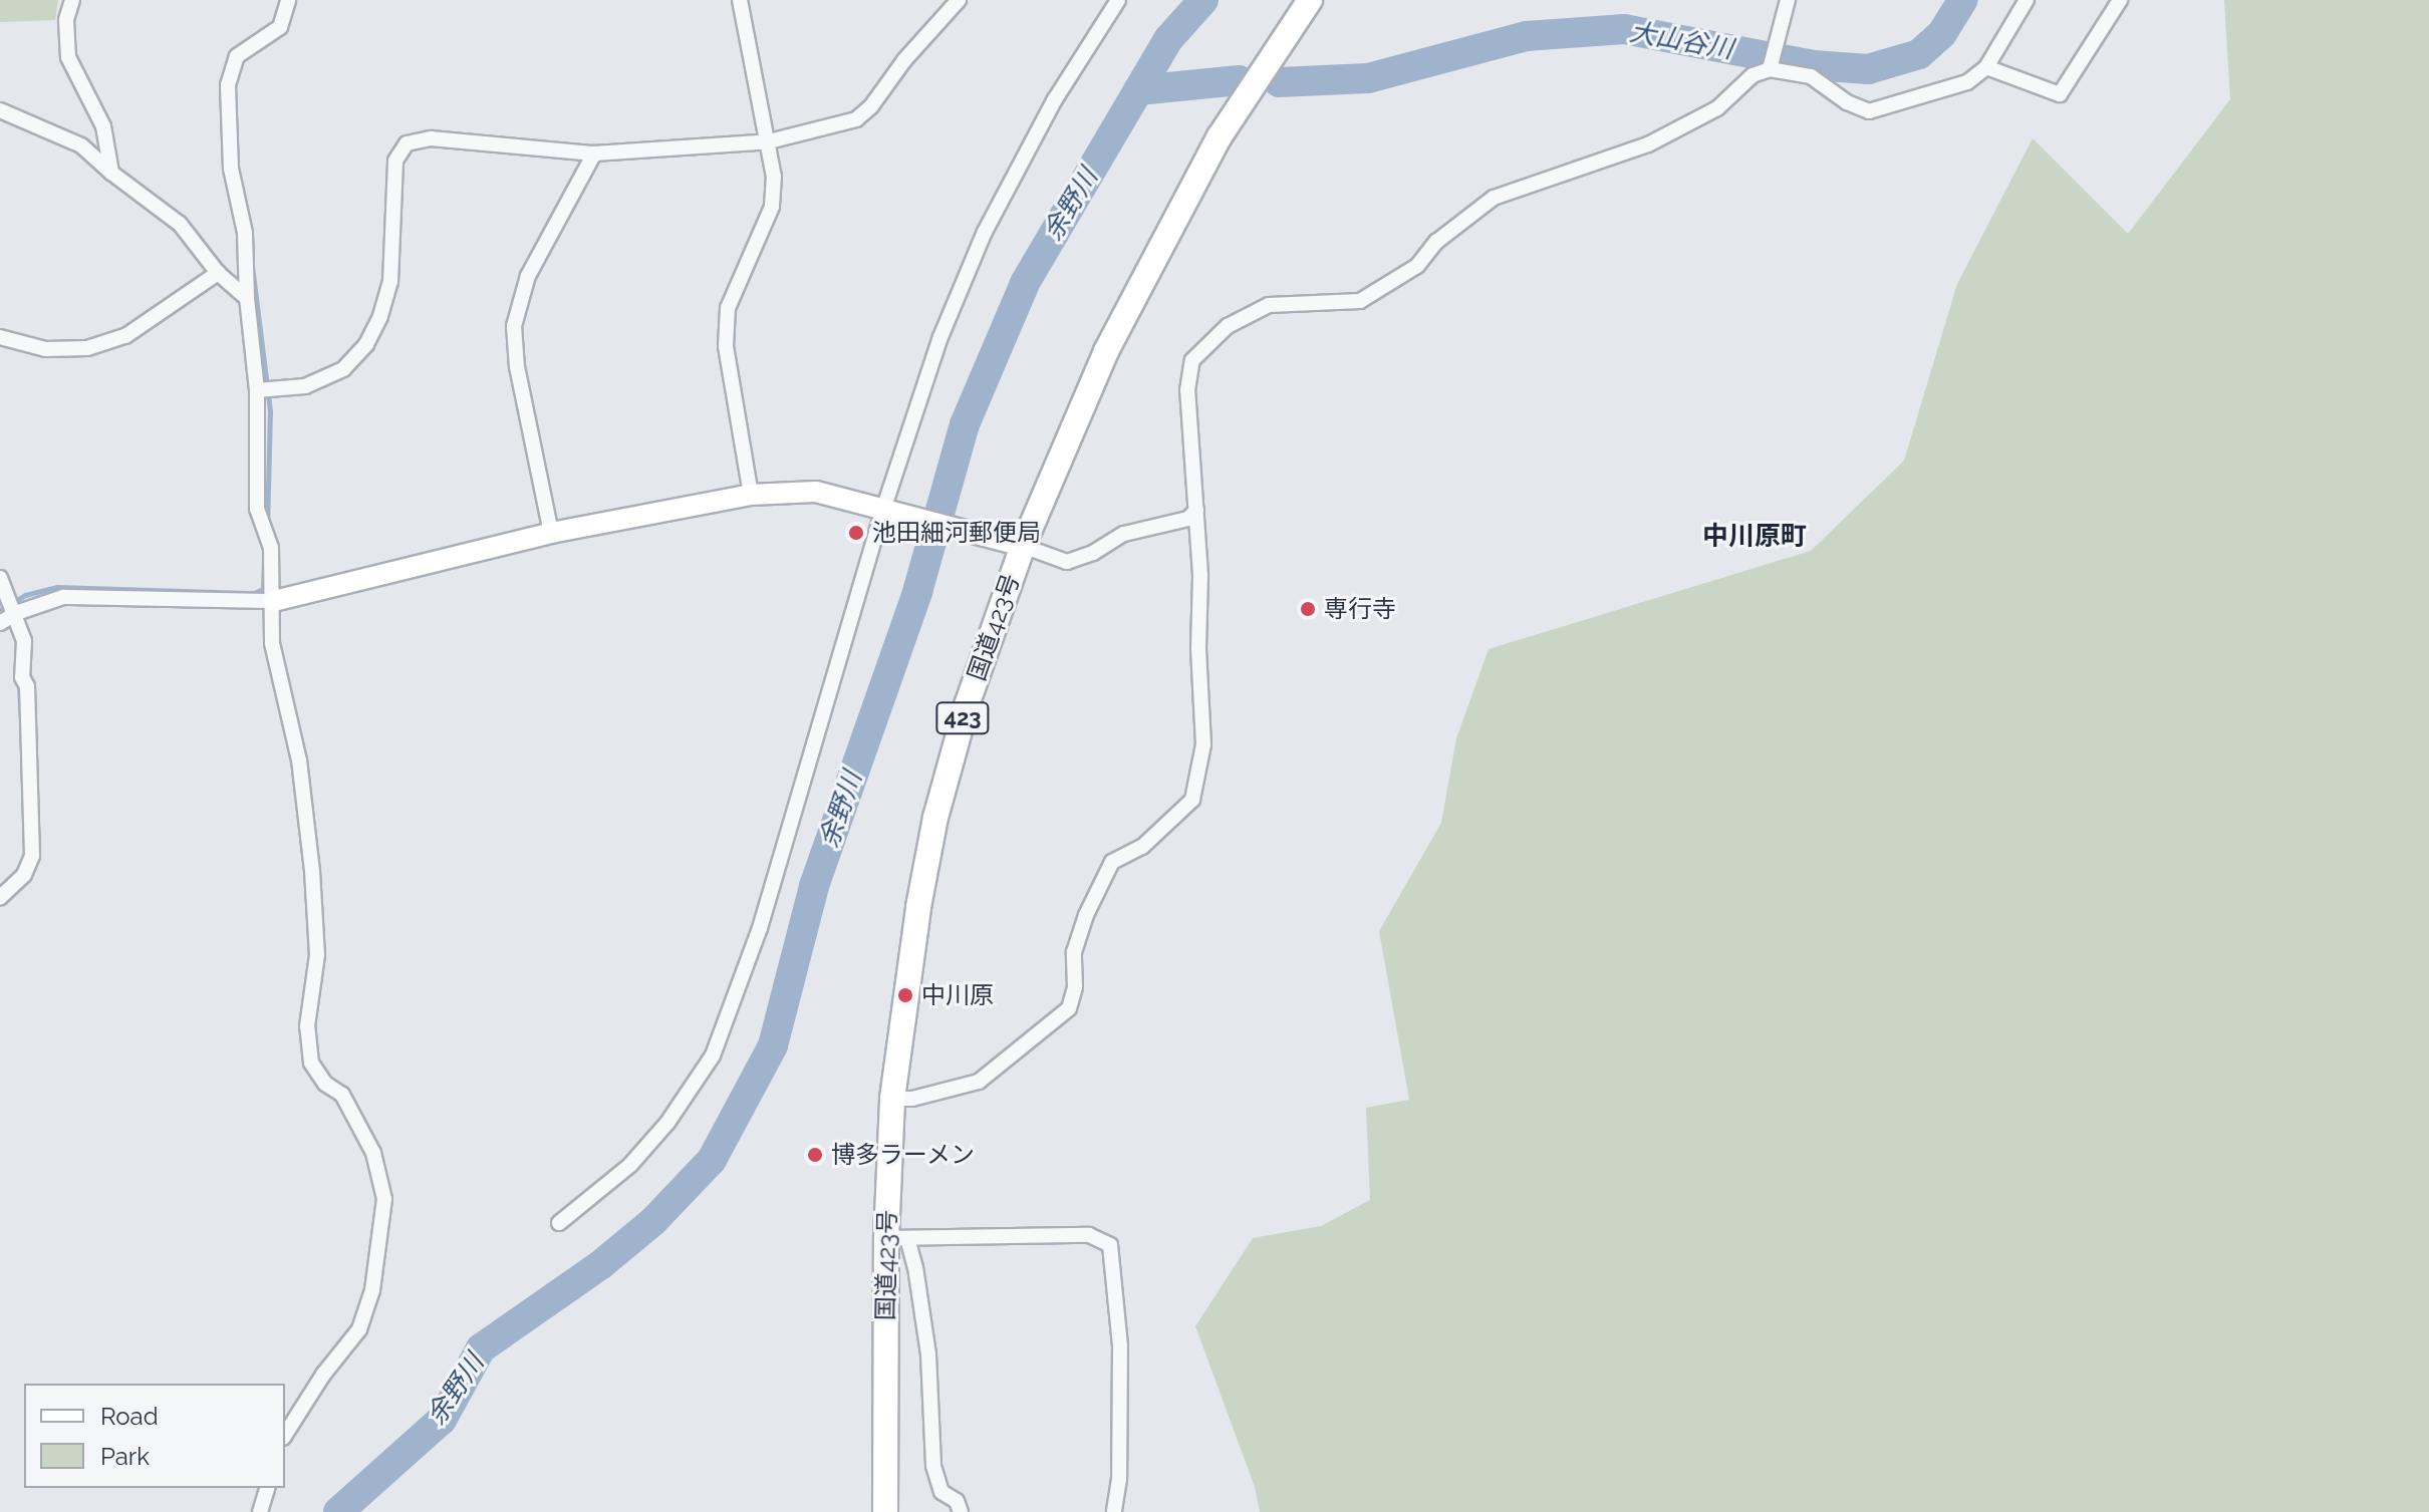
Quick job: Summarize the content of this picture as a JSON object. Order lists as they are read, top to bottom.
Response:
{
  "streets": {
    "highway": ["国道423号", "423"]
  },
  "districts": ["中川原町"],
  "water": ["大山谷川", "余野川"],
  "places": [
    "池田細河郵便局",
    "専行寺",
    "中川原",
    "博多ラーメン"
  ],
  "legend": ["Road", "Park"]
}
